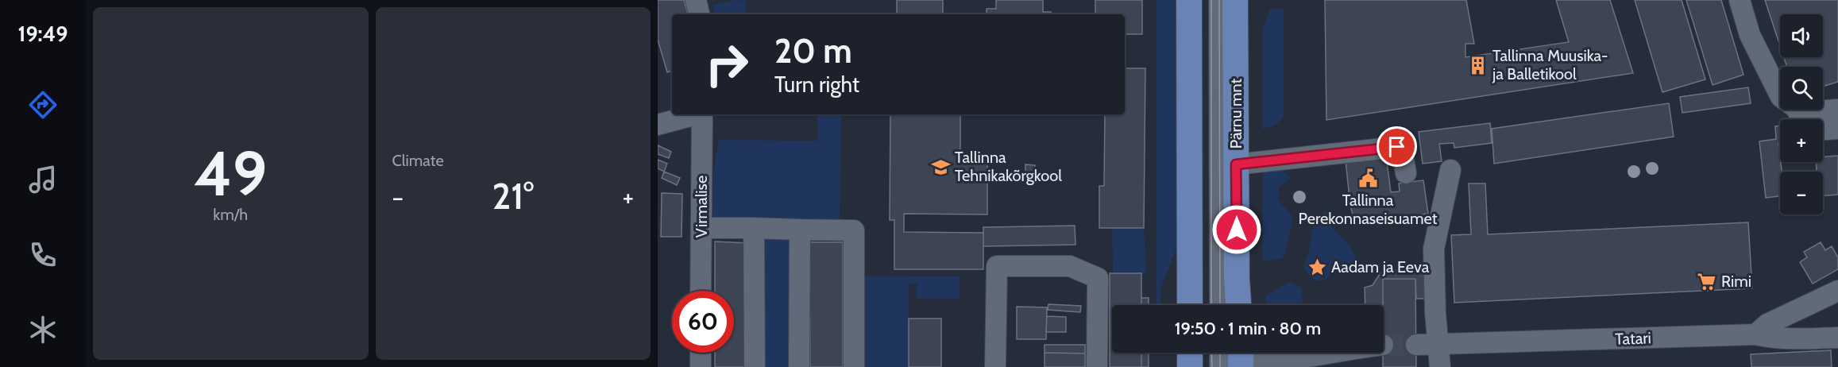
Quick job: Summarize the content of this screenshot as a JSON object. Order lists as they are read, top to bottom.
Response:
{
  "streets": {
    "main road": ["Pärnu mnt"],
    "street": ["Virmalise", "Tatari"]
  },
  "places": {
    "building": ["Tallinna Muusika- ja Balletikool"],
    "school or university": ["Tallinna Tehnikakõrgkool"],
    "public building": ["Tallinna Perekonnaseisuamet"],
    "place": ["Aadam ja Eeva"],
    "supermarket": ["Rimi"]
  },
  "page": {
    "tabs": "19:49",
    "tile": [
      ["49", "km/h"],
      "Climate"
    ],
    "map_buttons": ["+", "−"],
    "turn": ["20 m", "Turn right"],
    "heat": ["−", "21°", "+"],
    "limit": "60",
    "trip": "19:50 · 1 min · 80 m"
  }
}
